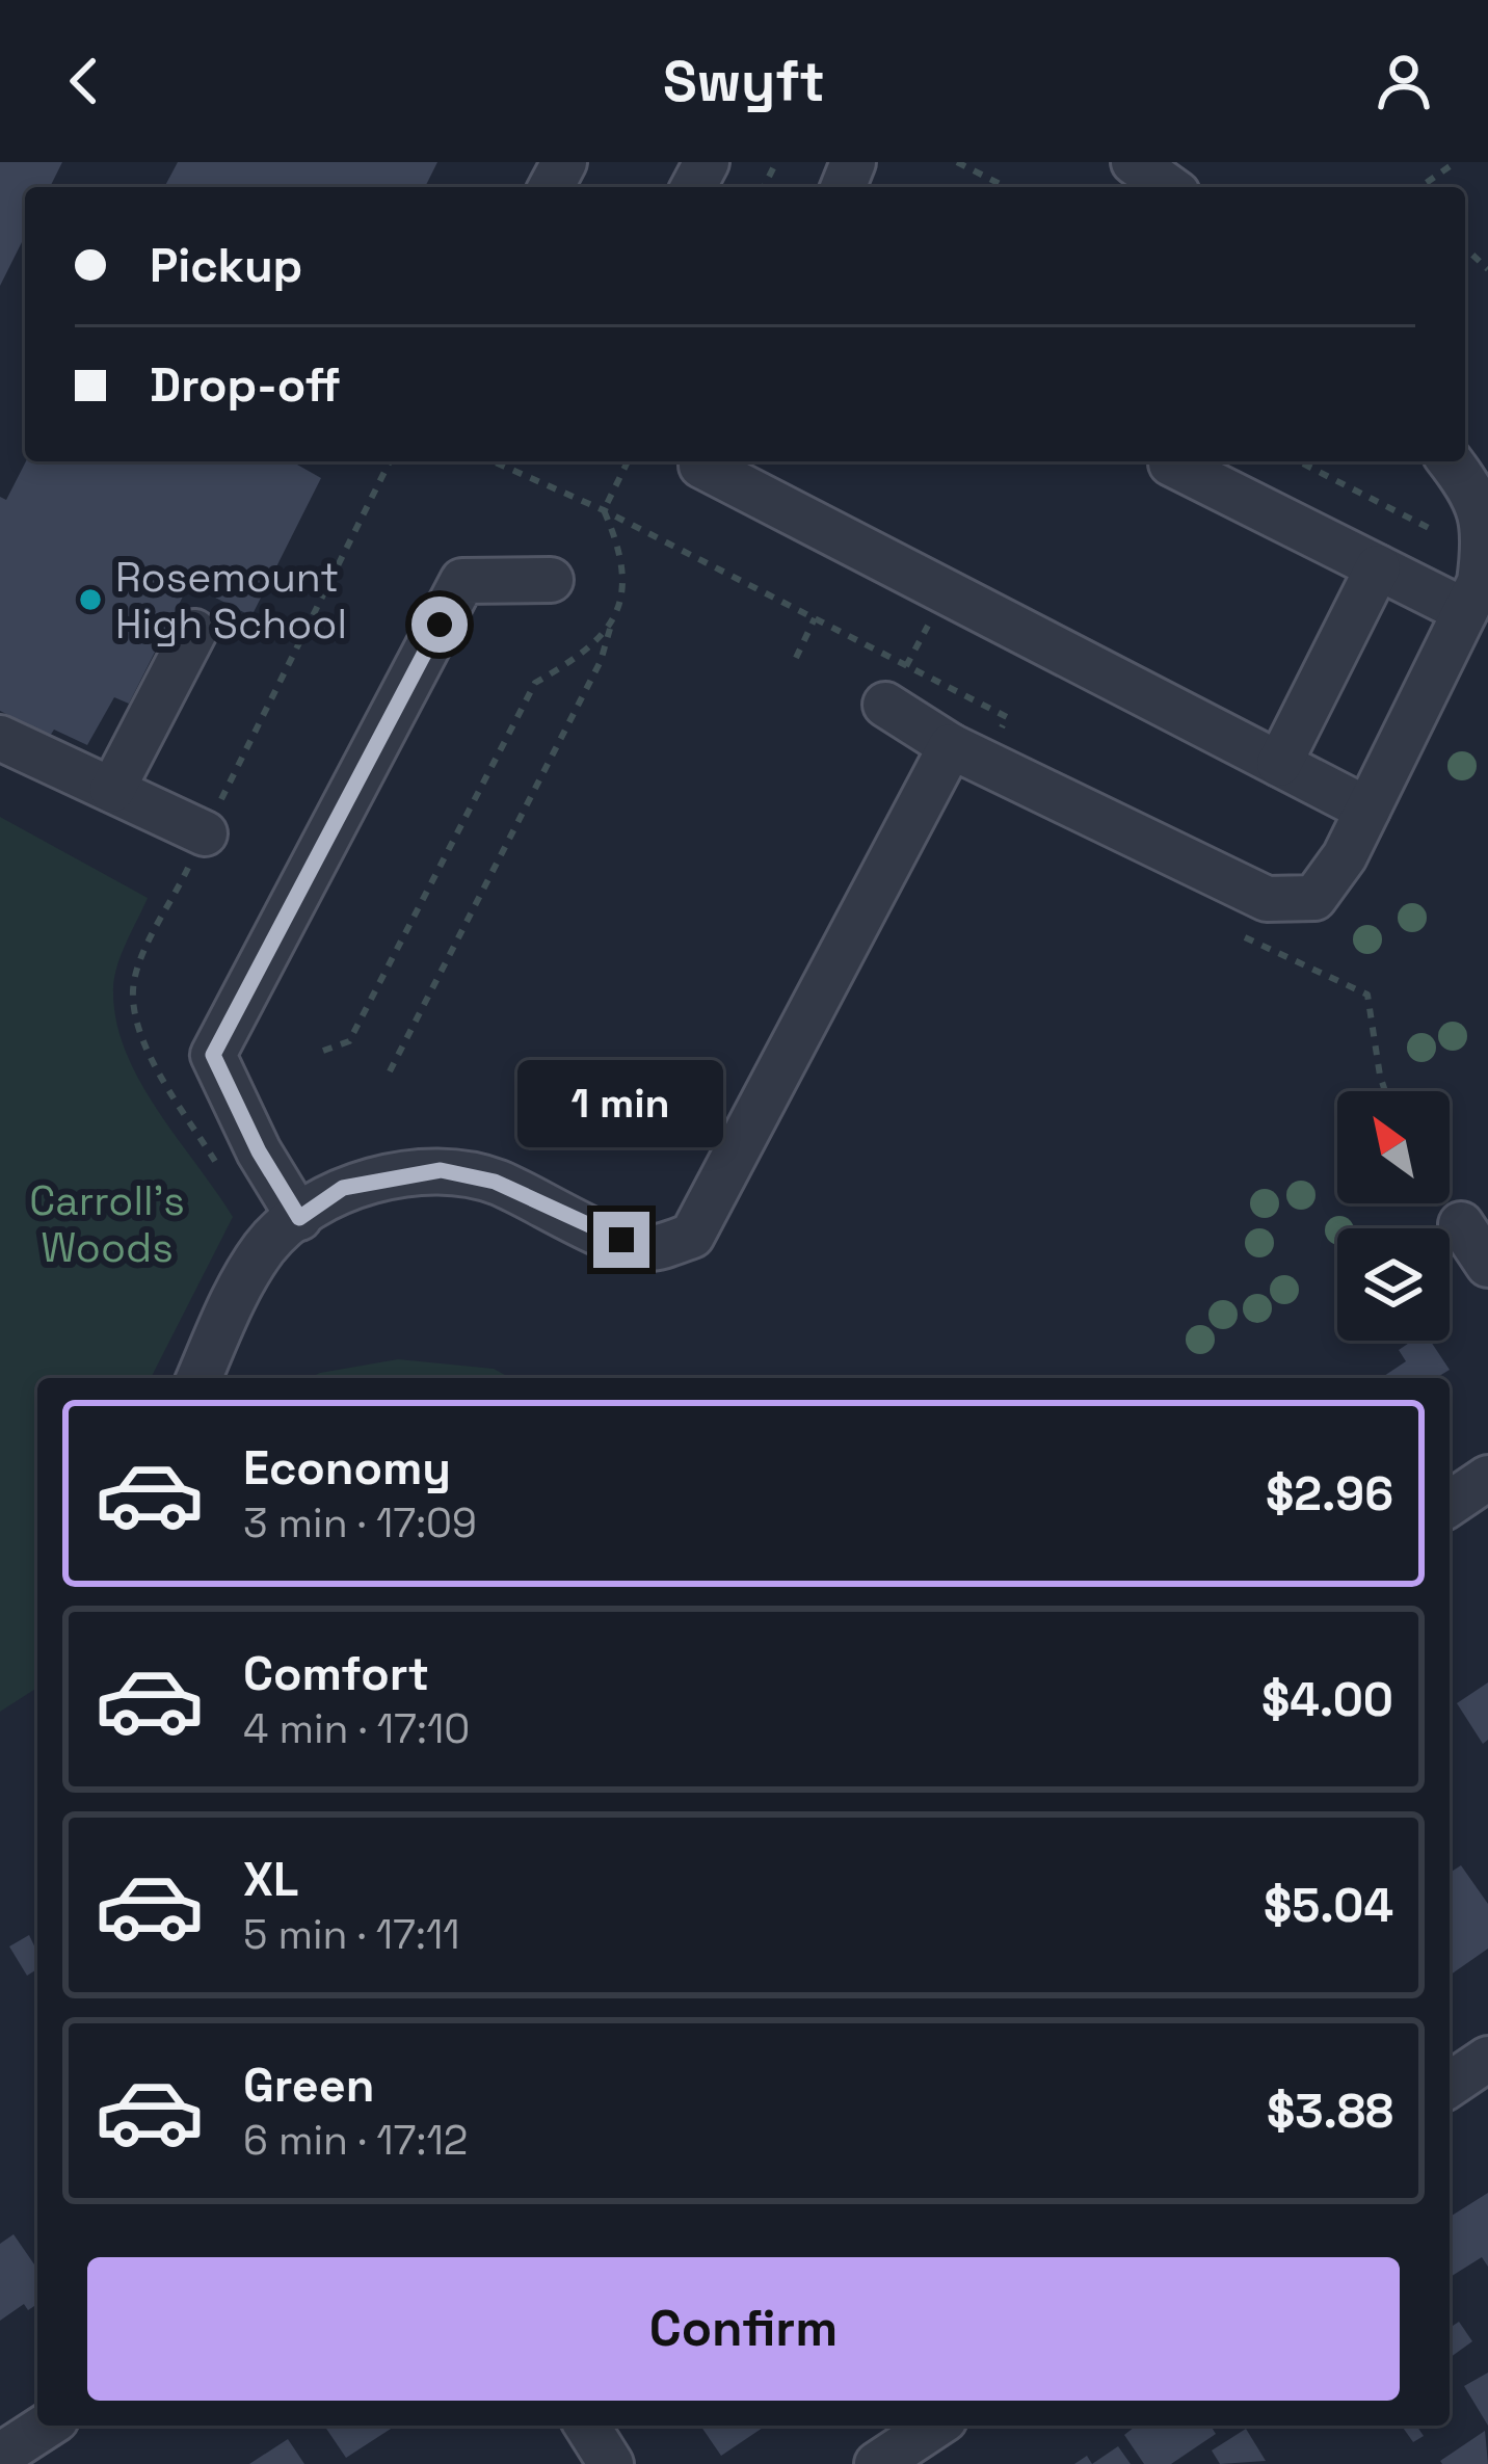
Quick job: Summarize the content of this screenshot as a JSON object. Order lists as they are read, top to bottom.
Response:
{
  "parks": ["Carroll's Woods"],
  "places": ["Rosemount High School"],
  "north": "top left",
  "page": {
    "header": "Swyft",
    "banner": ["Pickup", "Drop-off"],
    "bubble": "1 min",
    "list": [
      {
        "name": "Economy",
        "note": "3 min · 17:09",
        "value": "$2.96"
      },
      {
        "name": "Comfort",
        "note": "4 min · 17:10",
        "value": "$4.00"
      },
      {
        "name": "XL",
        "note": "5 min · 17:11",
        "value": "$5.04"
      },
      {
        "name": "Green",
        "note": "6 min · 17:12",
        "value": "$3.88"
      }
    ],
    "buttons": "Confirm"
  }
}
